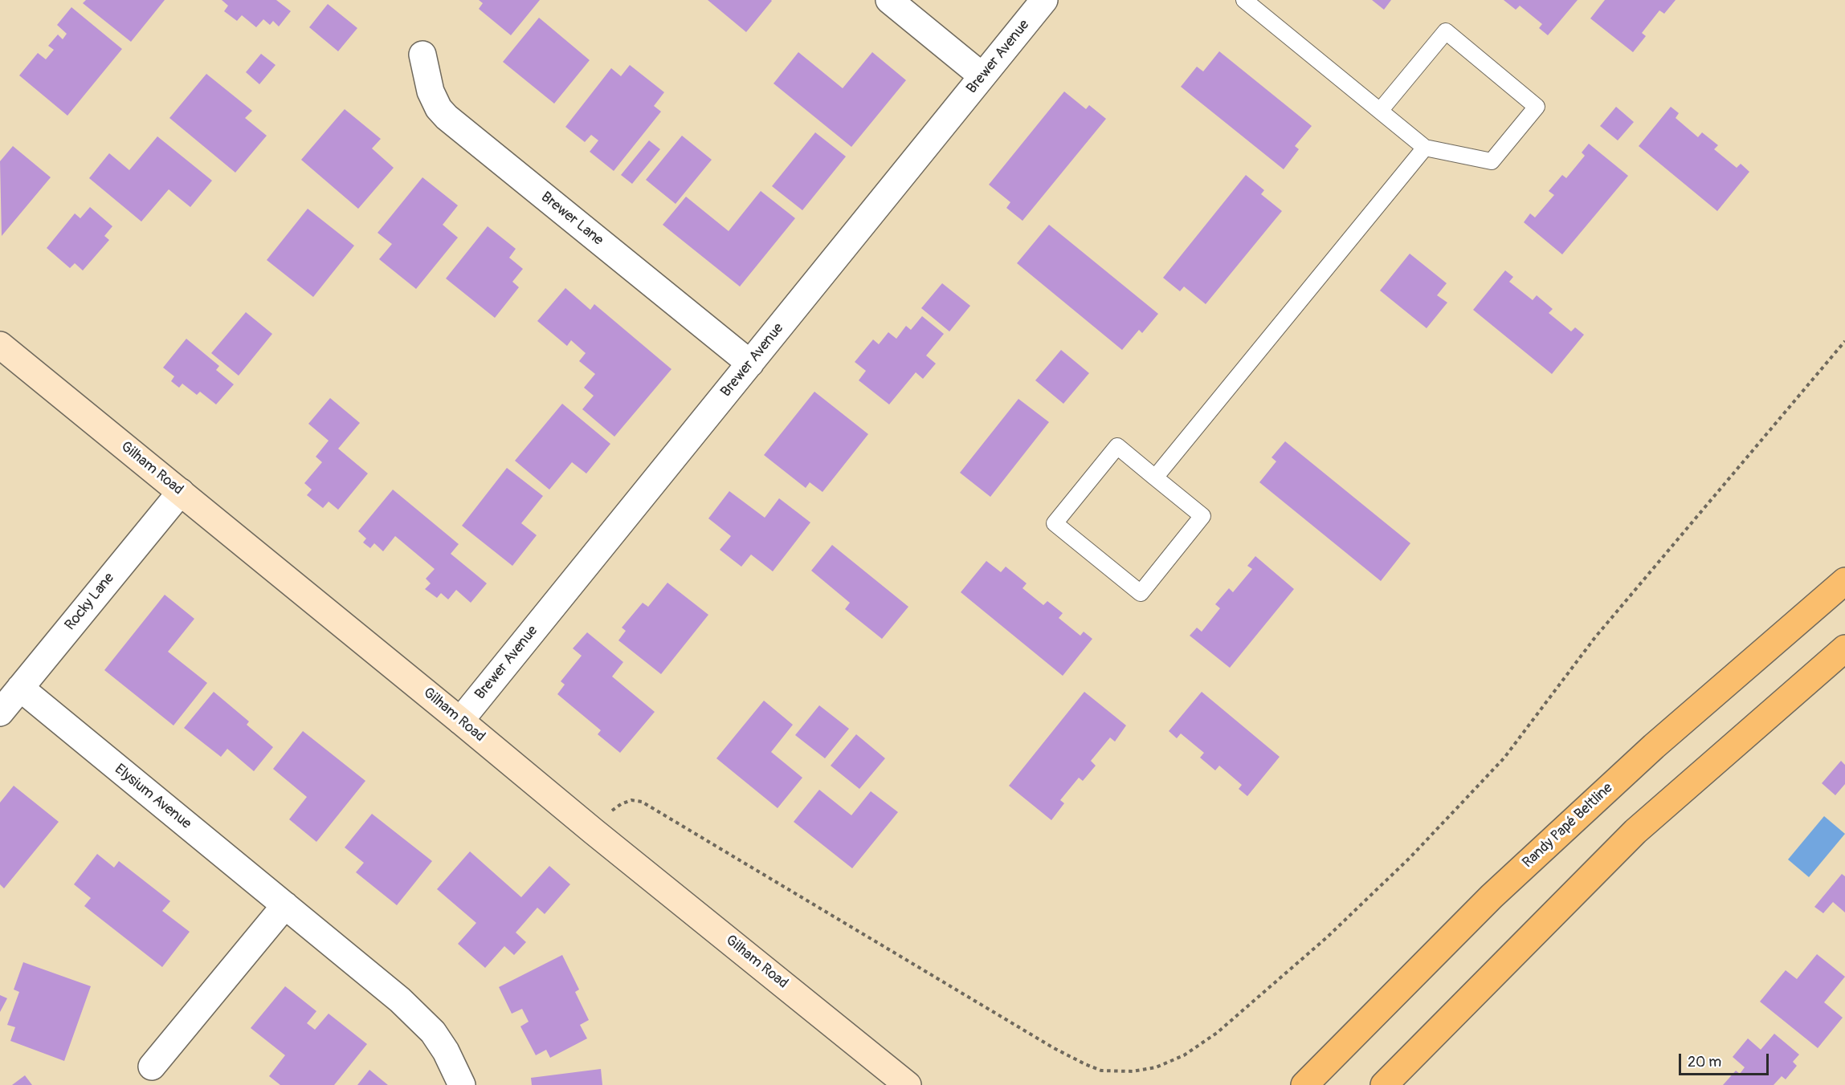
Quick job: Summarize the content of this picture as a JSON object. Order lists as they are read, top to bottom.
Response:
{
  "streets": {
    "highway": ["Randy Papé Beltline"],
    "street": [
      "Brewer Avenue",
      "Brewer Lane",
      "Gilham Road",
      "Rocky Lane",
      "Elysium Avenue"
    ]
  },
  "crossings": [
    ["Brewer Avenue", "Brewer Lane"],
    ["Brewer Avenue", "Gilham Road"],
    ["Gilham Road", "Rocky Lane"],
    ["Rocky Lane", "Elysium Avenue"]
  ],
  "scale_bar": "20 m"
}
